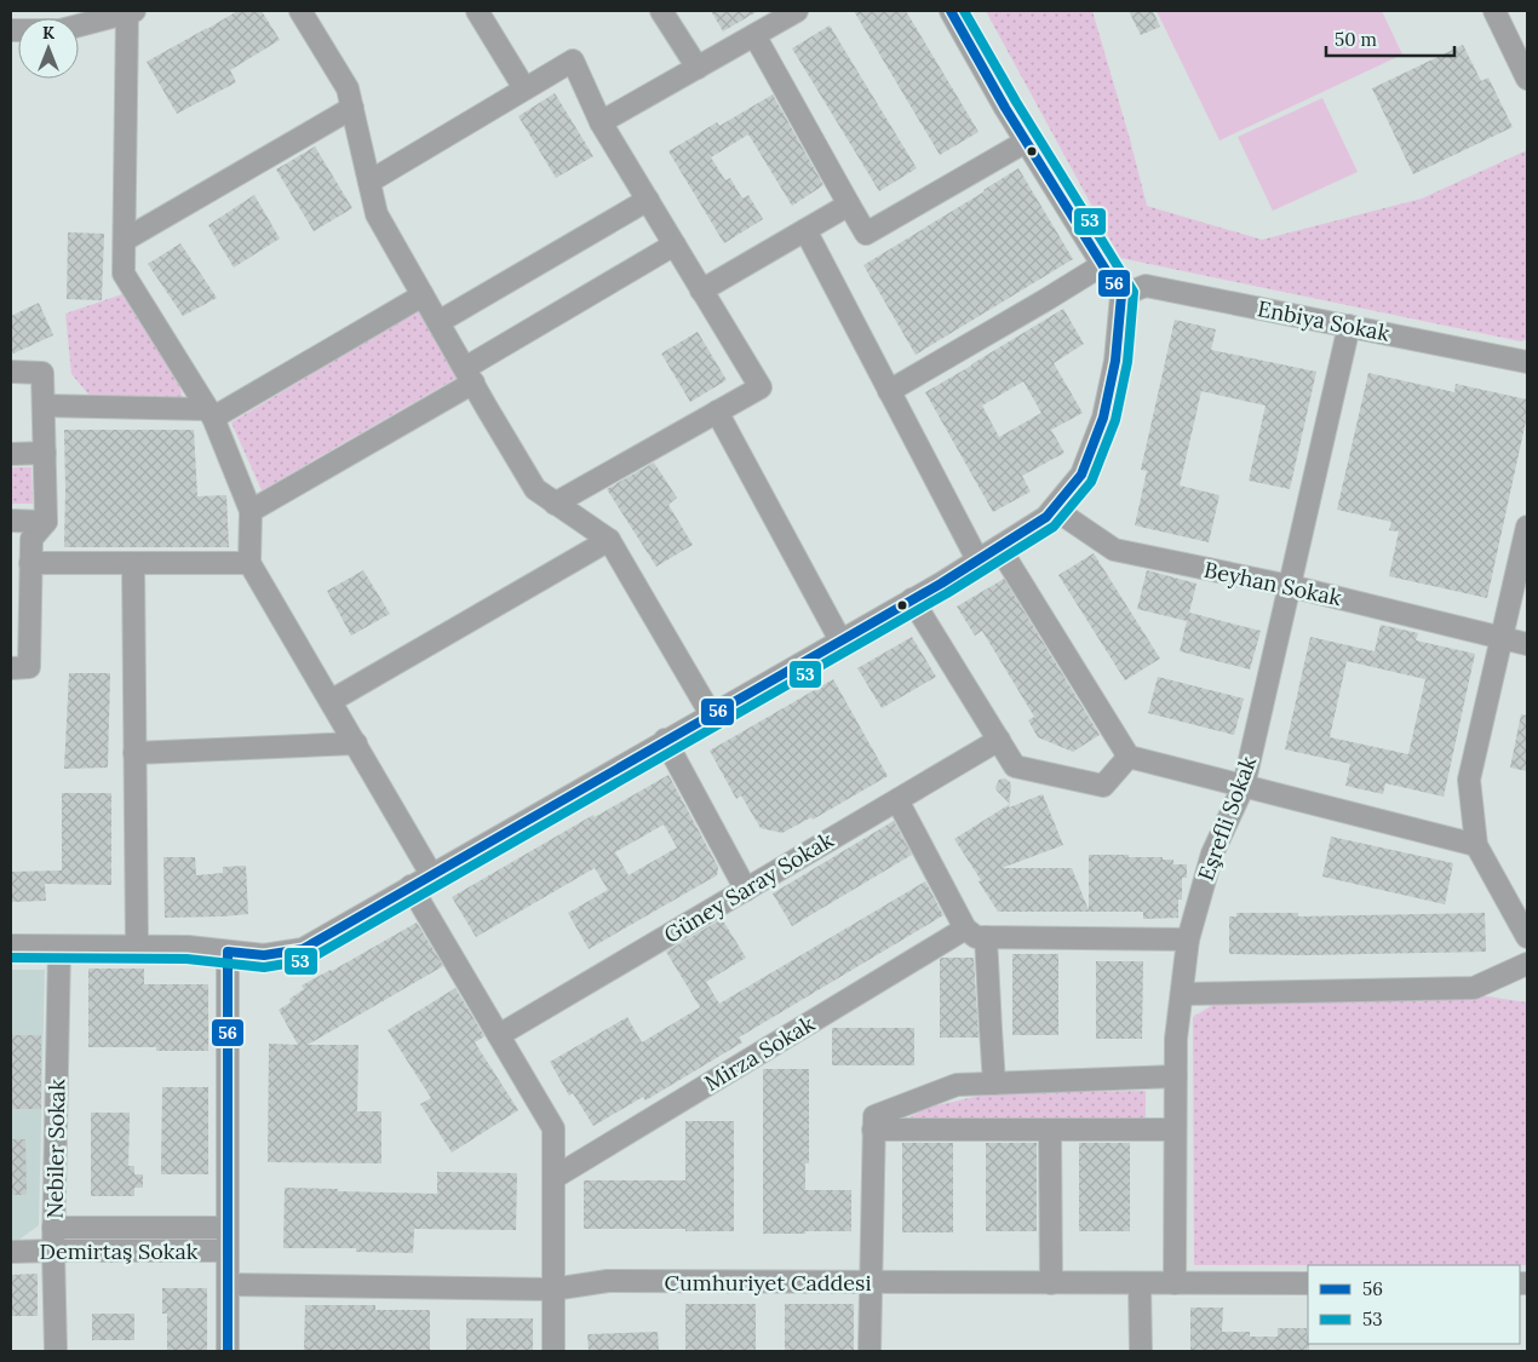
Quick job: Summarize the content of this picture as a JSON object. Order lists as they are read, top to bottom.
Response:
{
  "streets": {
    "street": [
      "Enbiya Sokak",
      "Beyhan Sokak",
      "Eşrefli Sokak",
      "Güney Saray Sokak",
      "Mirza Sokak",
      "Nebiler Sokak",
      "Demirtaş Sokak",
      "Cumhuriyet Caddesi"
    ]
  },
  "crossings": [
    ["Enbiya Sokak", "Eşrefli Sokak"],
    ["Beyhan Sokak", "Eşrefli Sokak"],
    ["Eşrefli Sokak", "Cumhuriyet Caddesi"],
    ["Nebiler Sokak", "Demirtaş Sokak"]
  ],
  "lines": ["transit line 56", "transit line 53"],
  "legend": ["56", "53"],
  "scale_bar": "50 m",
  "north": "top"
}
